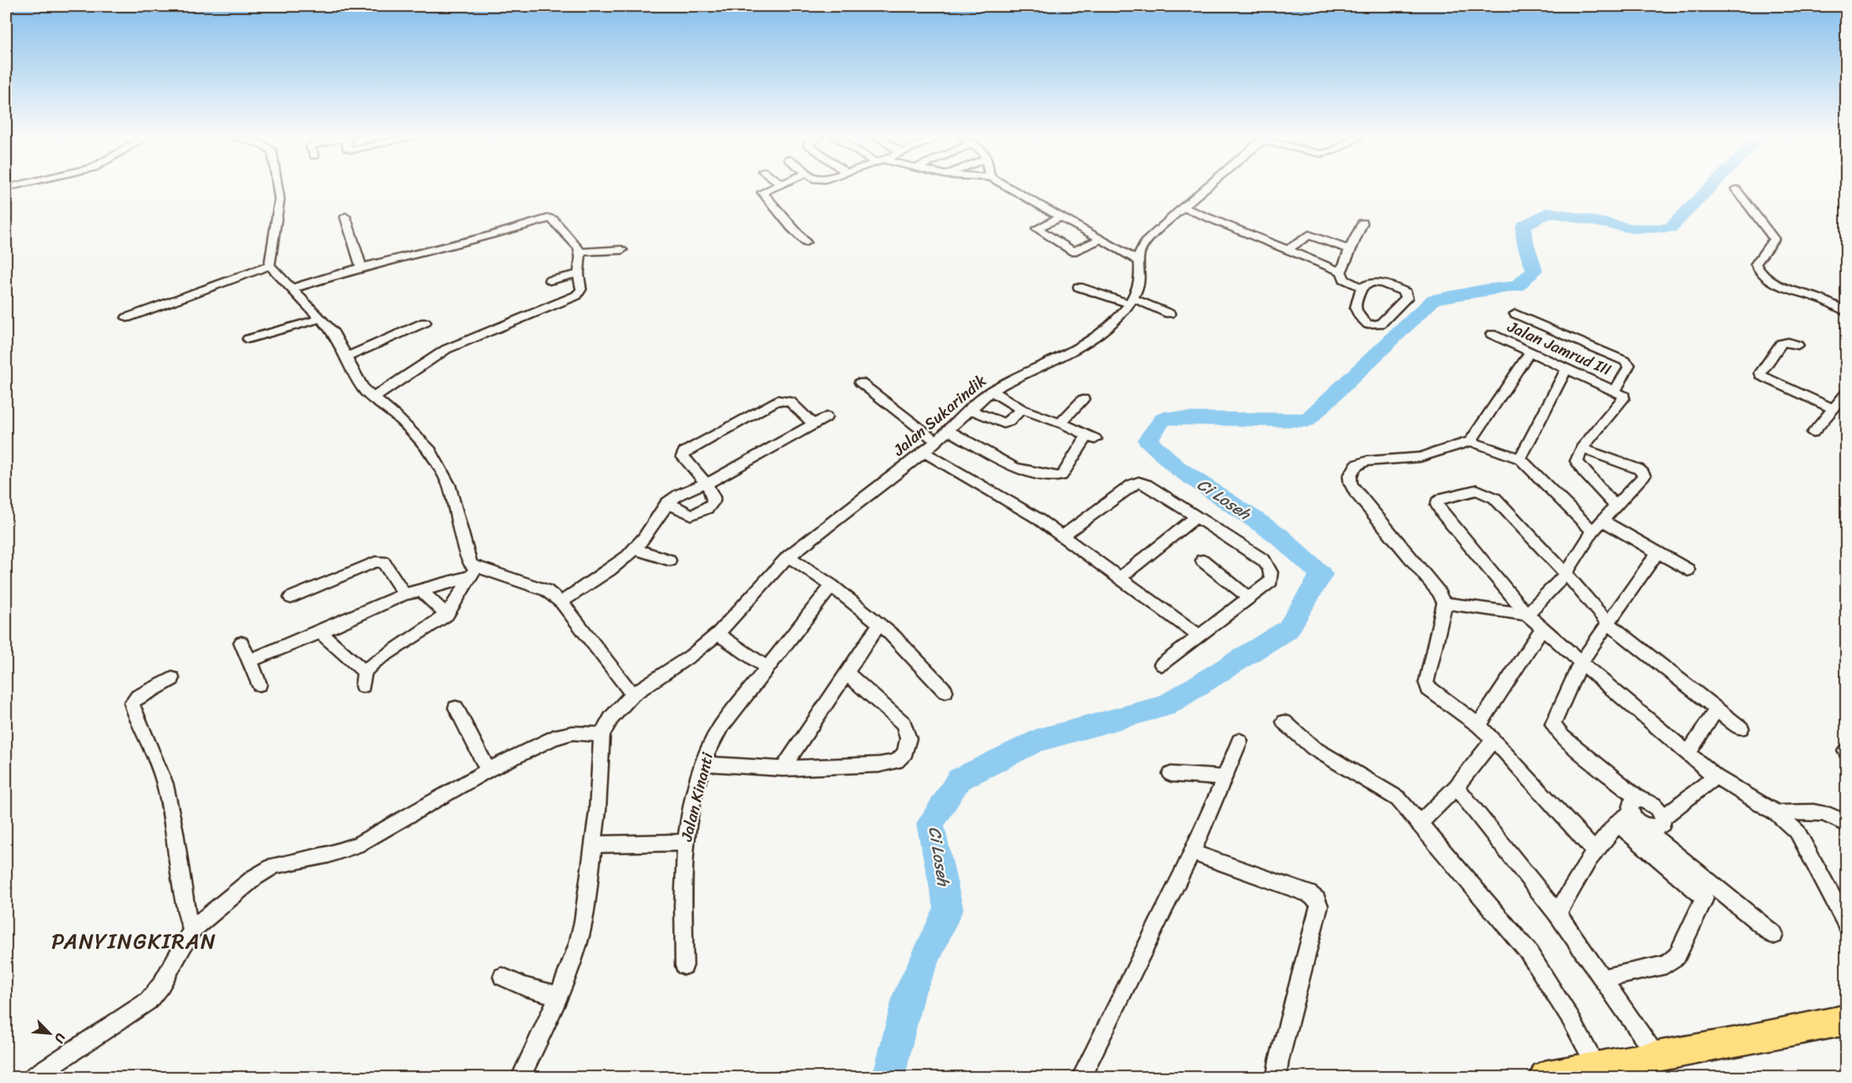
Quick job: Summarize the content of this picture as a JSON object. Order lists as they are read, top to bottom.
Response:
{
  "streets": {
    "street": ["Jalan Jamrud III", "Jalan Sukarindik", "Jalan Kinanti"]
  },
  "districts": ["PANYINGKIRAN"],
  "water": ["Ci Loseh"],
  "north": "bottom right"
}
